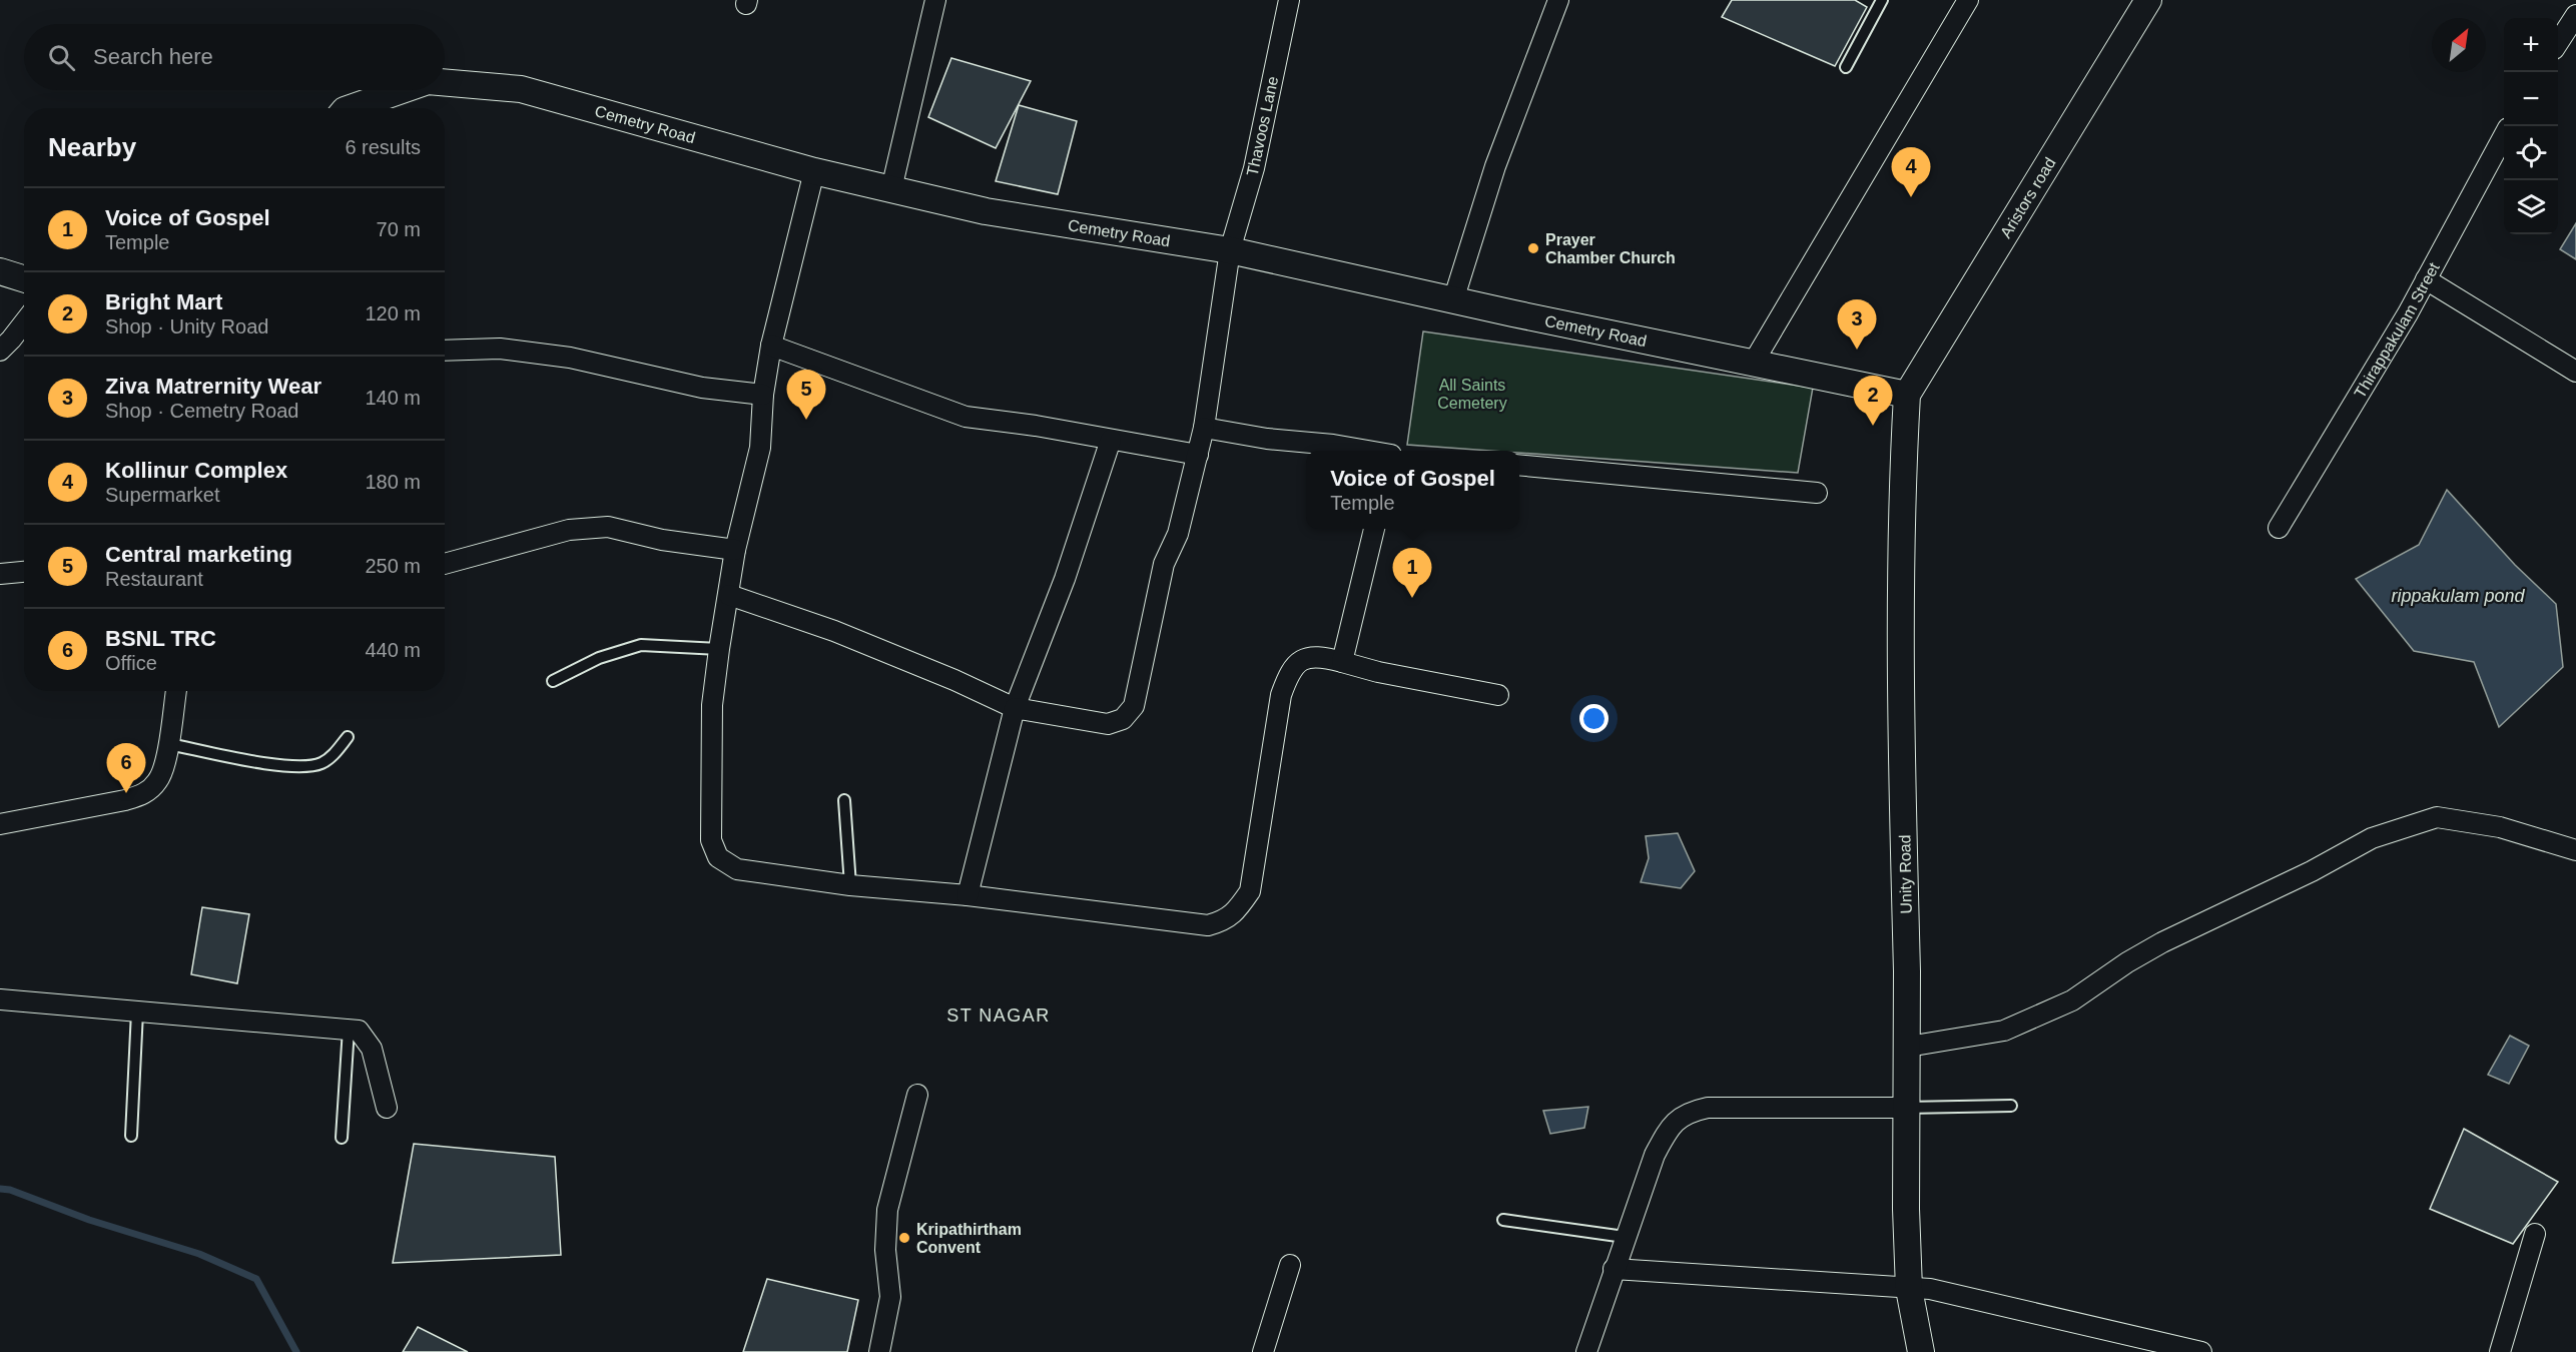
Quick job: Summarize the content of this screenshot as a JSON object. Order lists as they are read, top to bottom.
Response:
{
  "streets": {
    "street": [
      "Cemetry Road",
      "Thavoos Lane",
      "Aristors road",
      "Thirappakulam Street",
      "Unity Road"
    ]
  },
  "crossings": [
    ["Cemetry Road", "Thavoos Lane"],
    ["Cemetry Road", "Aristors road"],
    ["Cemetry Road", "Unity Road"],
    ["Aristors road", "Unity Road"]
  ],
  "districts": ["ST NAGAR"],
  "water": ["rippakulam pond"],
  "parks": ["All Saints Cemetery"],
  "places": ["Prayer Chamber Church", "Kripathirtham Convent"],
  "north": "top right",
  "page": {
    "map_buttons": ["+", "−"],
    "search": "Search here",
    "heading": ["Nearby", "6 results"],
    "pins": [
      "4",
      "3",
      "5",
      "2",
      "1",
      "6"
    ],
    "list": [
      {
        "mark": "1",
        "name": "Voice of Gospel",
        "note": "Temple",
        "value": "70 m"
      },
      {
        "mark": "2",
        "name": "Bright Mart",
        "note": "Shop · Unity Road",
        "value": "120 m"
      },
      {
        "mark": "3",
        "name": "Ziva Matrernity Wear",
        "note": "Shop · Cemetry Road",
        "value": "140 m"
      },
      {
        "mark": "4",
        "name": "Kollinur Complex",
        "note": "Supermarket",
        "value": "180 m"
      },
      {
        "mark": "5",
        "name": "Central marketing",
        "note": "Restaurant",
        "value": "250 m"
      },
      {
        "mark": "6",
        "name": "BSNL TRC",
        "note": "Office",
        "value": "440 m"
      }
    ],
    "popup": ["Voice of Gospel", "Temple"]
  }
}
